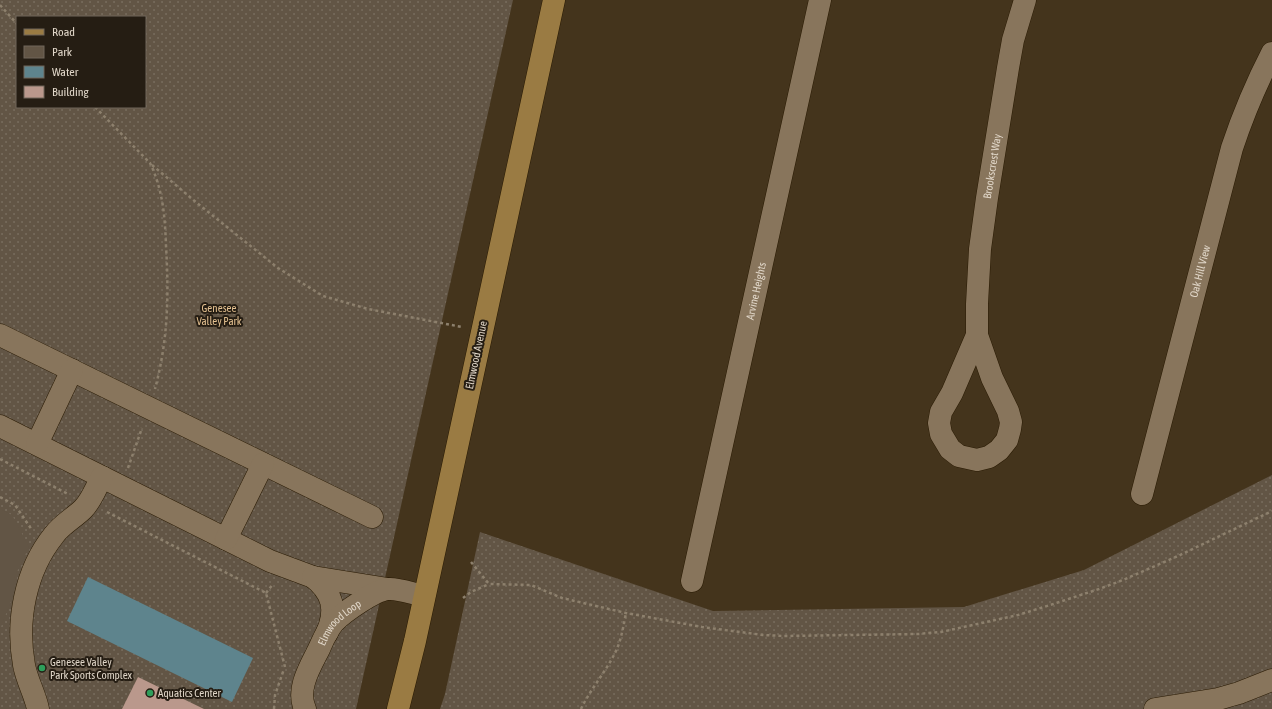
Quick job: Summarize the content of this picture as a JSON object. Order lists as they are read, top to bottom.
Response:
{
  "streets": {
    "main road": ["Elmwood Avenue"],
    "street": [
      "Brookscrest Way",
      "Oak Hill View",
      "Arvine Heights",
      "Elmwood Loop"
    ]
  },
  "parks": ["Genesee Valley Park"],
  "places": ["Genesee Valley Park Sports Complex", "Aquatics Center"],
  "legend": [
    "Road",
    "Park",
    "Water",
    "Building"
  ]
}
